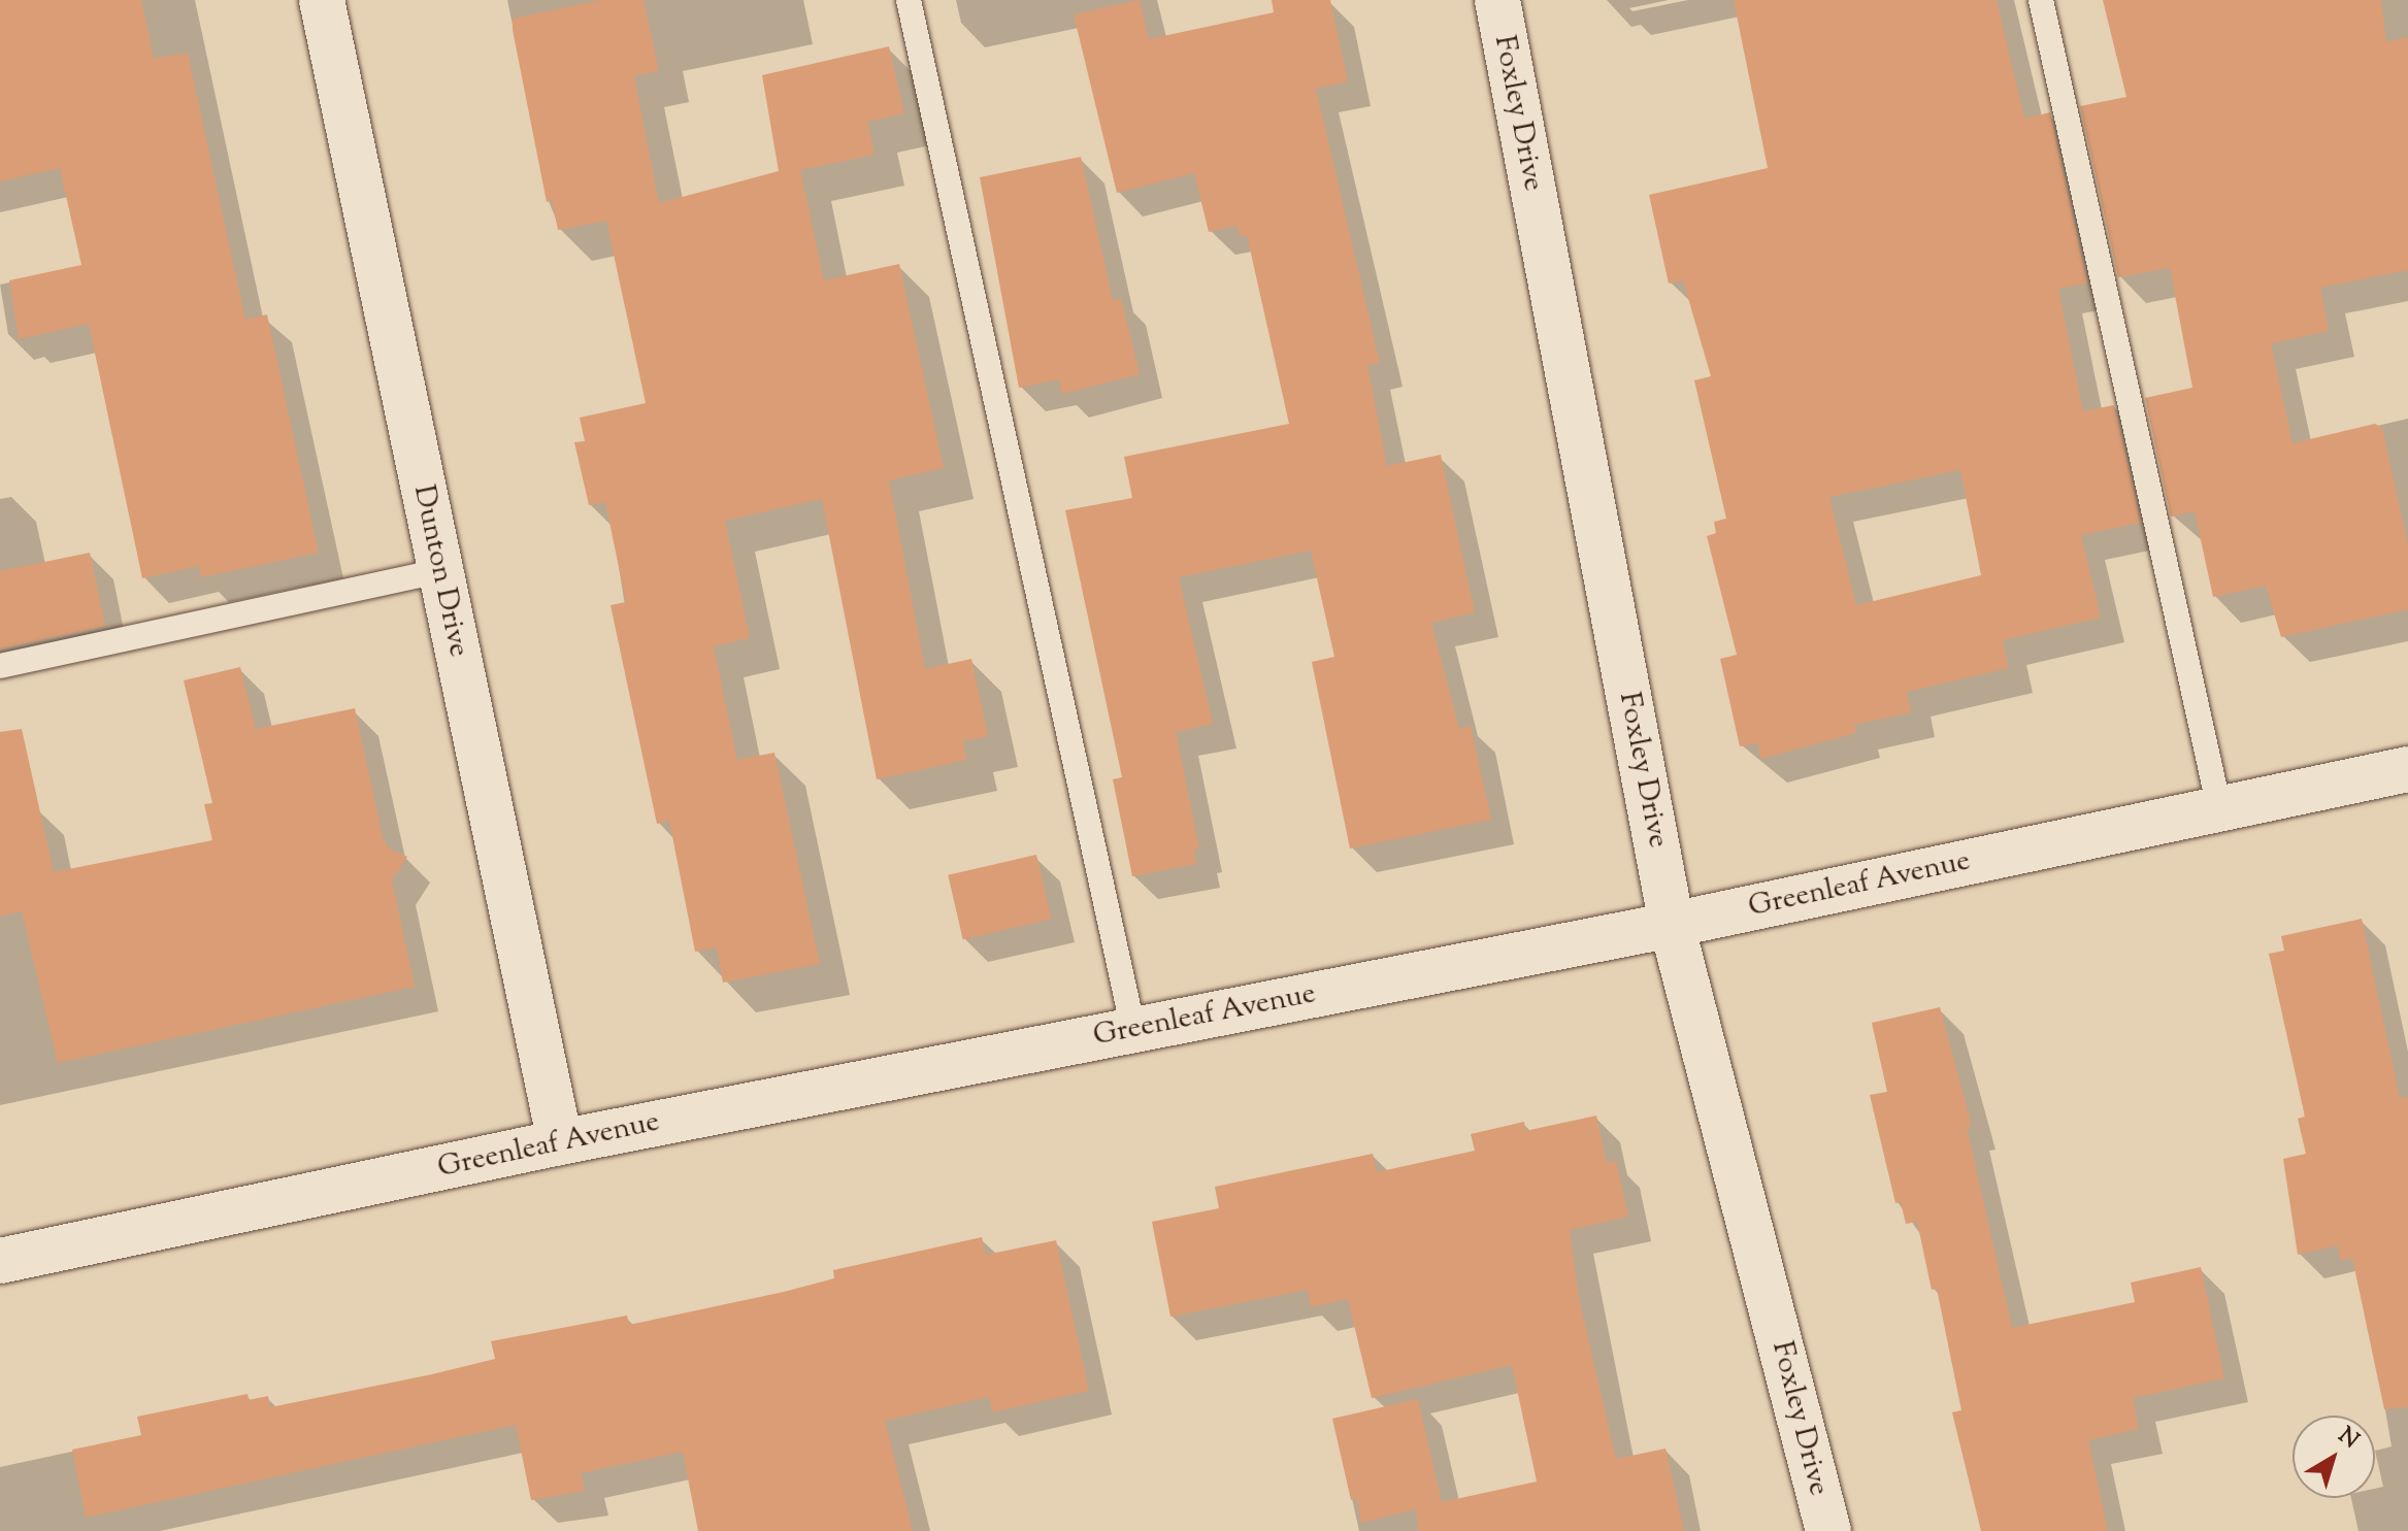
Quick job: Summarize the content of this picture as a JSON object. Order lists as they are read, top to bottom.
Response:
{
  "streets": {
    "street": ["Foxley Drive", "Dunton Drive", "Greenleaf Avenue"]
  },
  "crossings": [
    ["Foxley Drive", "Greenleaf Avenue"],
    ["Dunton Drive", "Greenleaf Avenue"]
  ],
  "north": "top right"
}
